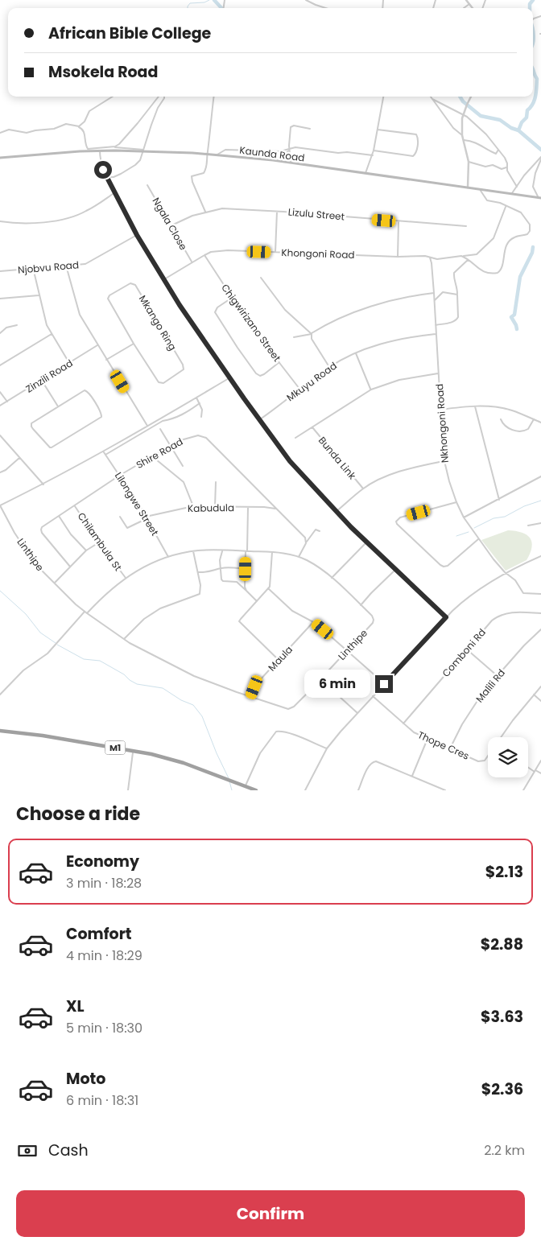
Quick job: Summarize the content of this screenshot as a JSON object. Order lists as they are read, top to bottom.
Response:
{
  "streets": {
    "highway": ["M1"],
    "main road": ["Kaunda Road"],
    "street": [
      "Lizulu Street",
      "Ngala Close",
      "Khongoni Road",
      "Njobvu Road",
      "Mkango Ring",
      "Chigwirizano Street",
      "Zinzili Road",
      "Mkuyu Road",
      "Nkhongoni Road",
      "Shire Road",
      "Bunda Link",
      "Lilongwe Street",
      "Kabudula",
      "Chilambula St",
      "Linthipe",
      "Comboni Rd",
      "Maula",
      "Malili Rd",
      "Thope Cres"
    ]
  },
  "crossings": [
    ["Lizulu Street", "Ngala Close"],
    ["Ngala Close", "Khongoni Road"],
    ["Khongoni Road", "Chigwirizano Street"],
    ["Khongoni Road", "Nkhongoni Road"],
    ["Chigwirizano Street", "Mkuyu Road"],
    ["Mkuyu Road", "Nkhongoni Road"],
    ["Shire Road", "Lilongwe Street"],
    ["Shire Road", "Kabudula"],
    ["Shire Road", "Chilambula St"],
    ["Lilongwe Street", "Kabudula"],
    ["Lilongwe Street", "Linthipe"],
    ["Chilambula St", "Linthipe"],
    ["Linthipe", "Maula"],
    ["Comboni Rd", "Thope Cres"],
    ["Malili Rd", "Thope Cres"]
  ],
  "page": {
    "banner": ["African Bible College", "Msokela Road"],
    "bubble": "6 min",
    "heading": "Choose a ride",
    "list": [
      {
        "name": "Economy",
        "note": "3 min · 18:28",
        "value": "$2.13"
      },
      {
        "name": "Comfort",
        "note": "4 min · 18:29",
        "value": "$2.88"
      },
      {
        "name": "XL",
        "note": "5 min · 18:30",
        "value": "$3.63"
      },
      {
        "name": "Moto",
        "note": "6 min · 18:31",
        "value": "$2.36"
      }
    ],
    "pay": ["Cash", "2.2 km"],
    "buttons": "Confirm"
  }
}
